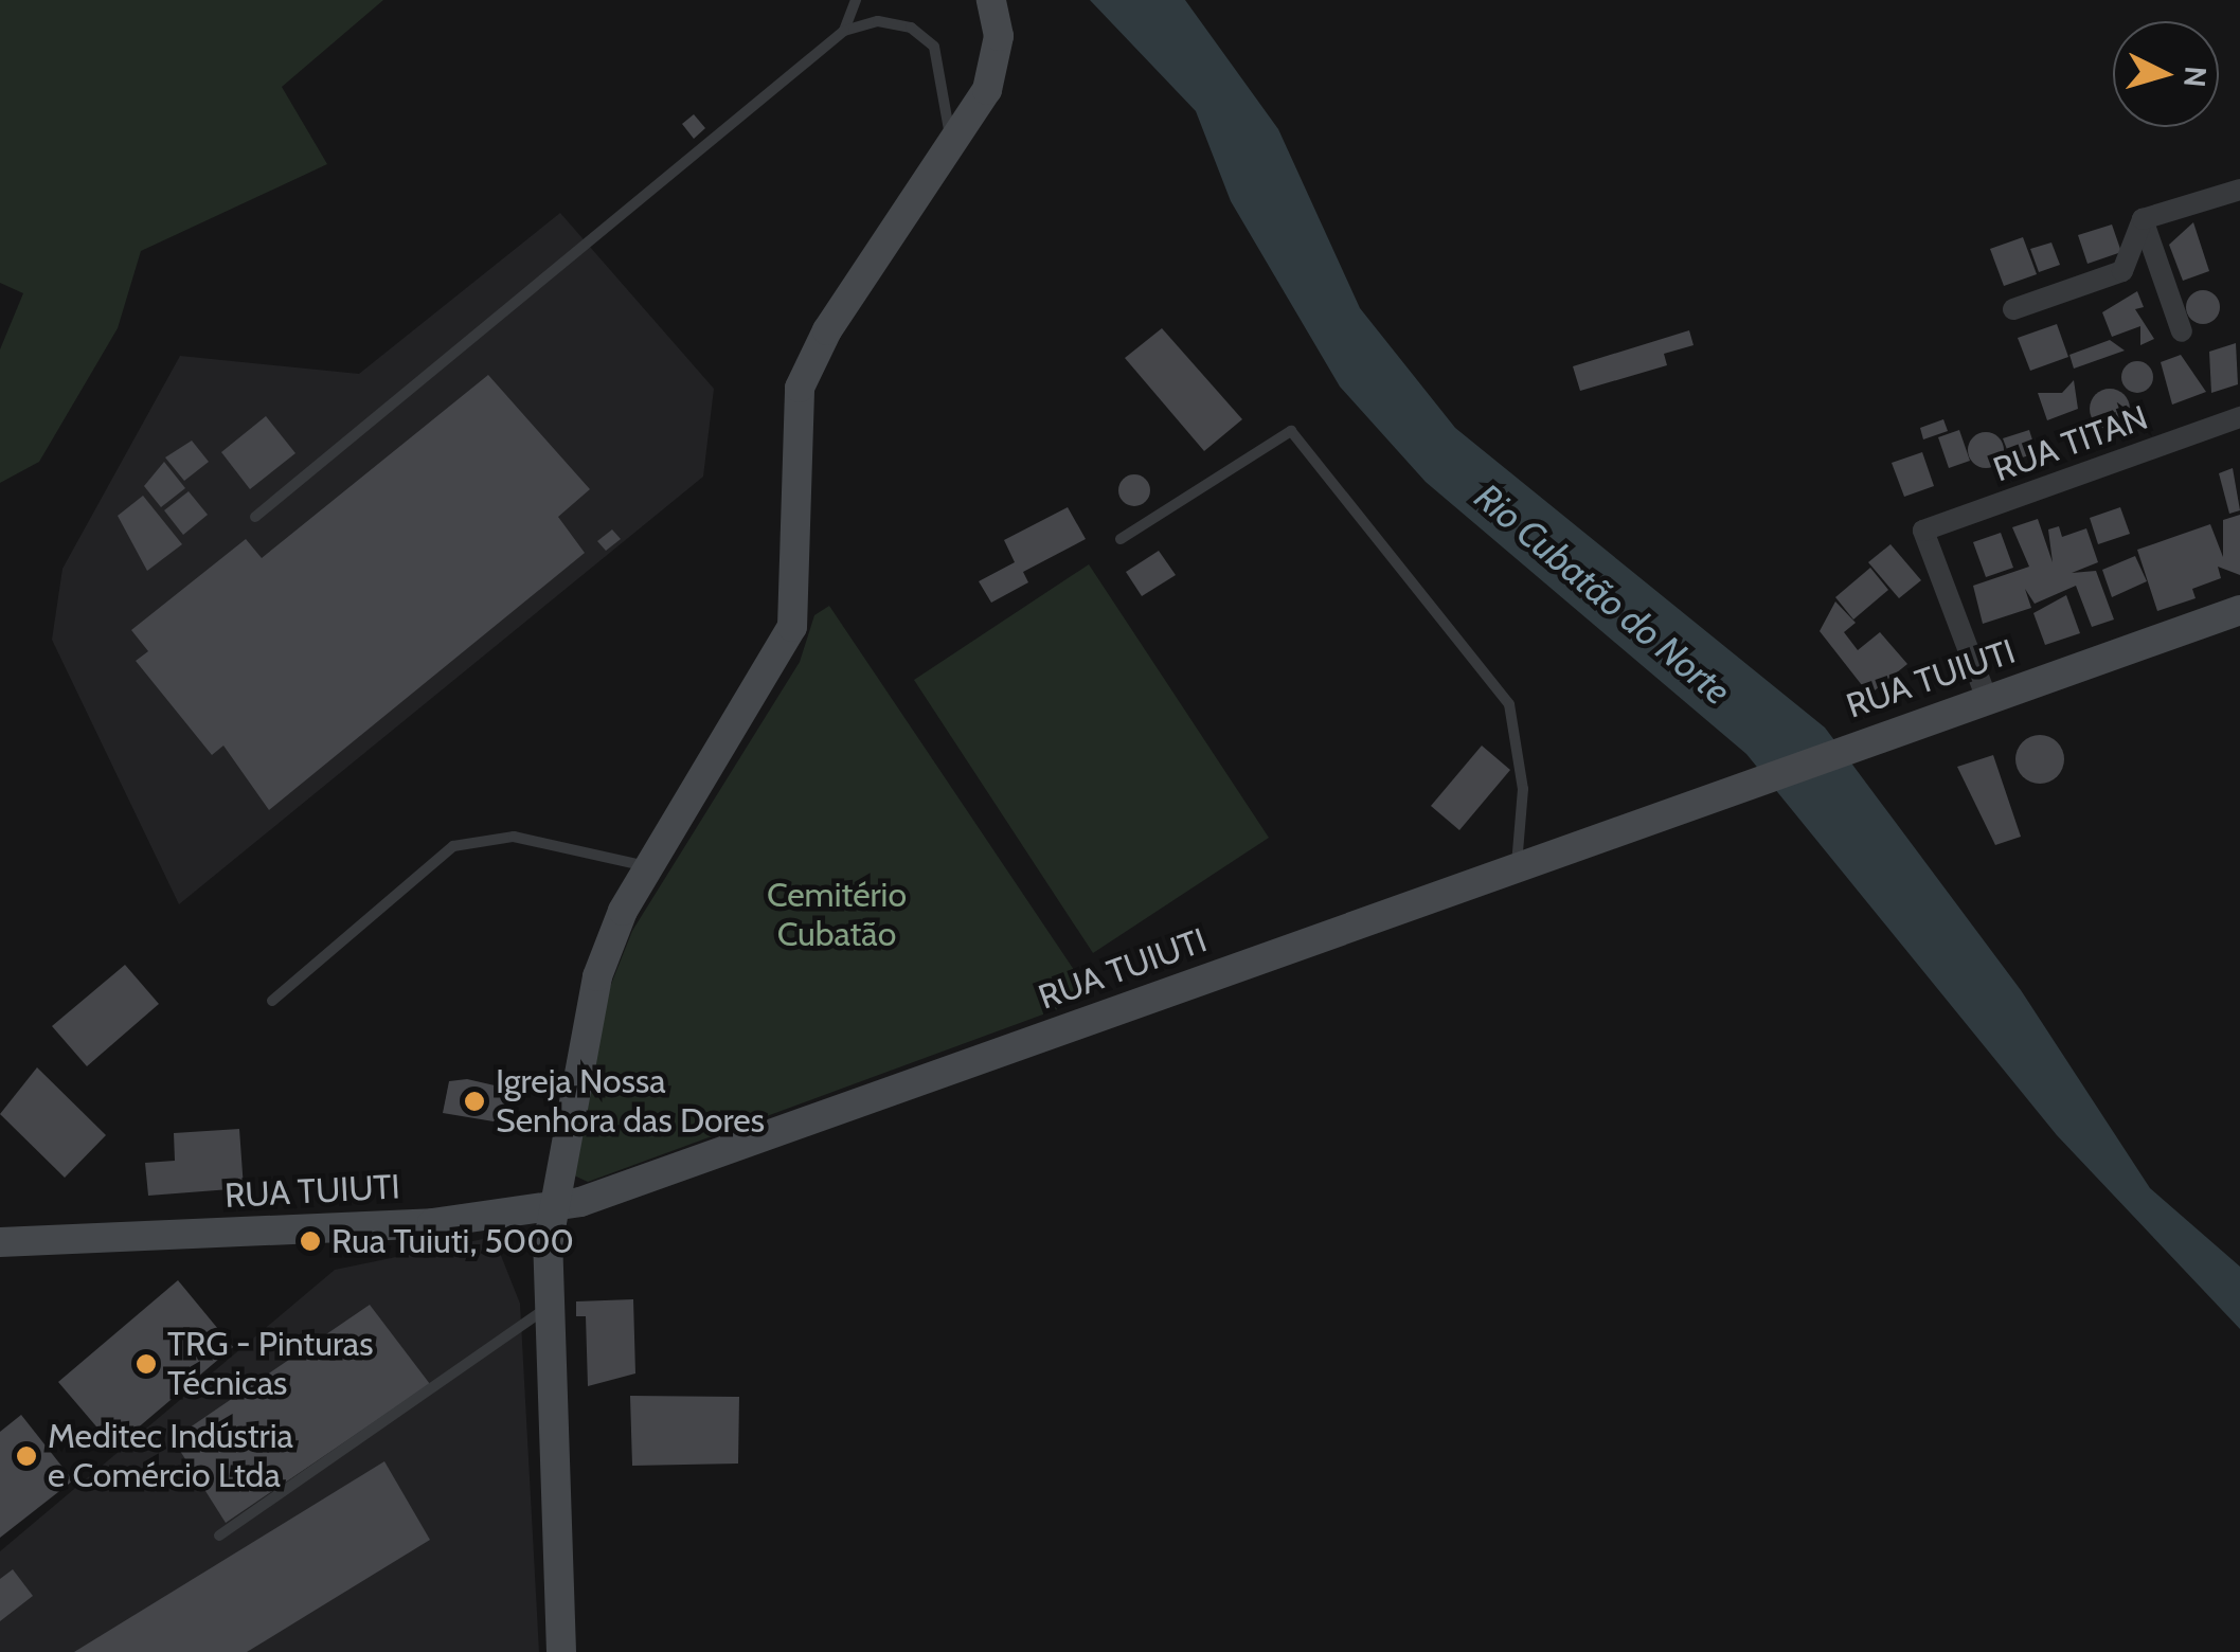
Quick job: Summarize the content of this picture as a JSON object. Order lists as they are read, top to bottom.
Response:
{
  "streets": {
    "main road": ["RUA TUIUTI"],
    "street": ["RUA TITAN"]
  },
  "crossings": [
    ["RUA TITAN", "RUA TUIUTI"]
  ],
  "water": ["Rio Cubatão do Norte"],
  "parks": ["Cemitério Cubatão"],
  "places": [
    "Igreja Nossa Senhora das Dores",
    "Rua Tuiuti, 5000",
    "TRG - Pinturas Técnicas",
    "Meditec Indústria e Comércio Ltda"
  ],
  "north": "right"
}
